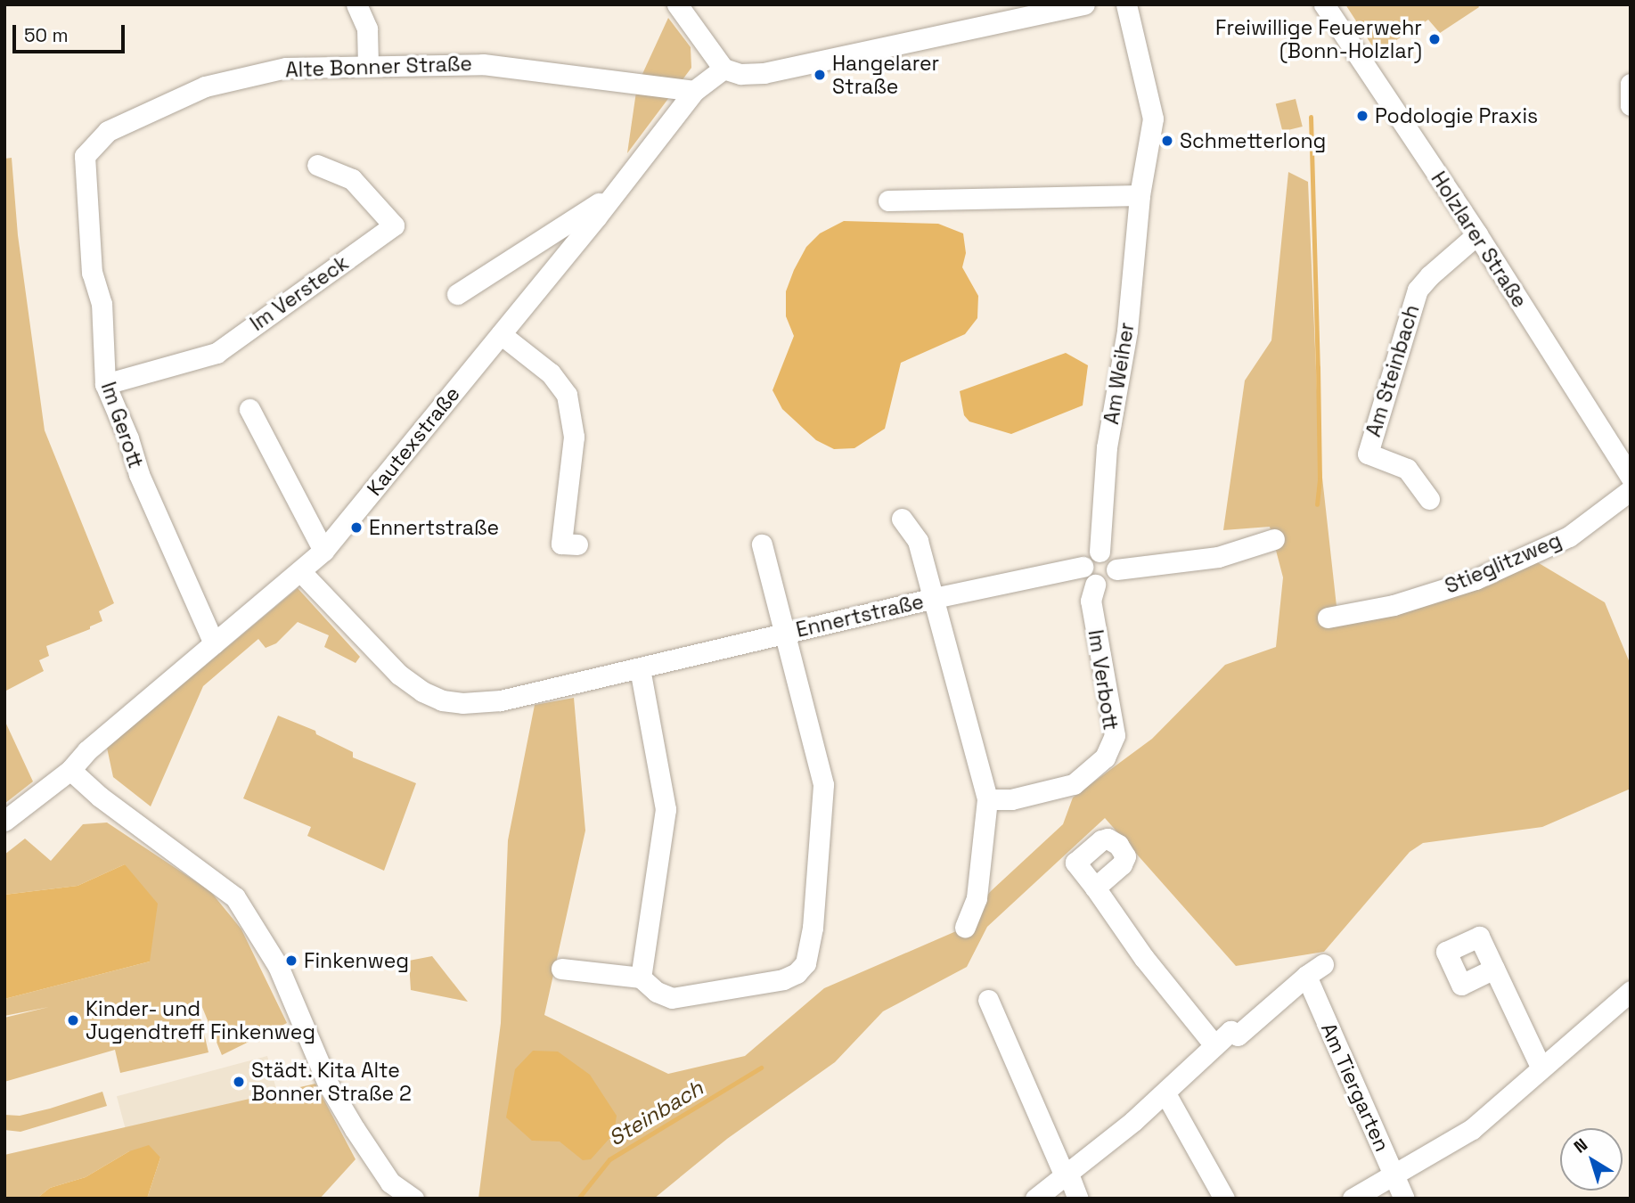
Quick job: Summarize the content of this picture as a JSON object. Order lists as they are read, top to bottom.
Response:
{
  "streets": {
    "street": [
      "Alte Bonner Straße",
      "Holzlarer Straße",
      "Im Versteck",
      "Am Steinbach",
      "Am Weiher",
      "Im Gerott",
      "Kautexstraße",
      "Stieglitzweg",
      "Ennertstraße",
      "Im Verbott",
      "Am Tiergarten"
    ]
  },
  "crossings": [
    ["Alte Bonner Straße", "Im Gerott"],
    ["Alte Bonner Straße", "Kautexstraße"],
    ["Holzlarer Straße", "Am Steinbach"],
    ["Im Versteck", "Im Gerott"],
    ["Am Weiher", "Ennertstraße"],
    ["Am Weiher", "Im Verbott"],
    ["Im Gerott", "Kautexstraße"],
    ["Kautexstraße", "Ennertstraße"],
    ["Ennertstraße", "Im Verbott"]
  ],
  "water": ["Steinbach"],
  "places": [
    "Freiwillige Feuerwehr (Bonn-Holzlar)",
    "Hangelarer Straße",
    "Podologie Praxis",
    "Schmetterlong",
    "Ennertstraße",
    "Finkenweg",
    "Kinder- und Jugendtreff Finkenweg",
    "Städt. Kita Alte Bonner Straße 2"
  ],
  "scale_bar": "50 m",
  "north": "top left"
}
